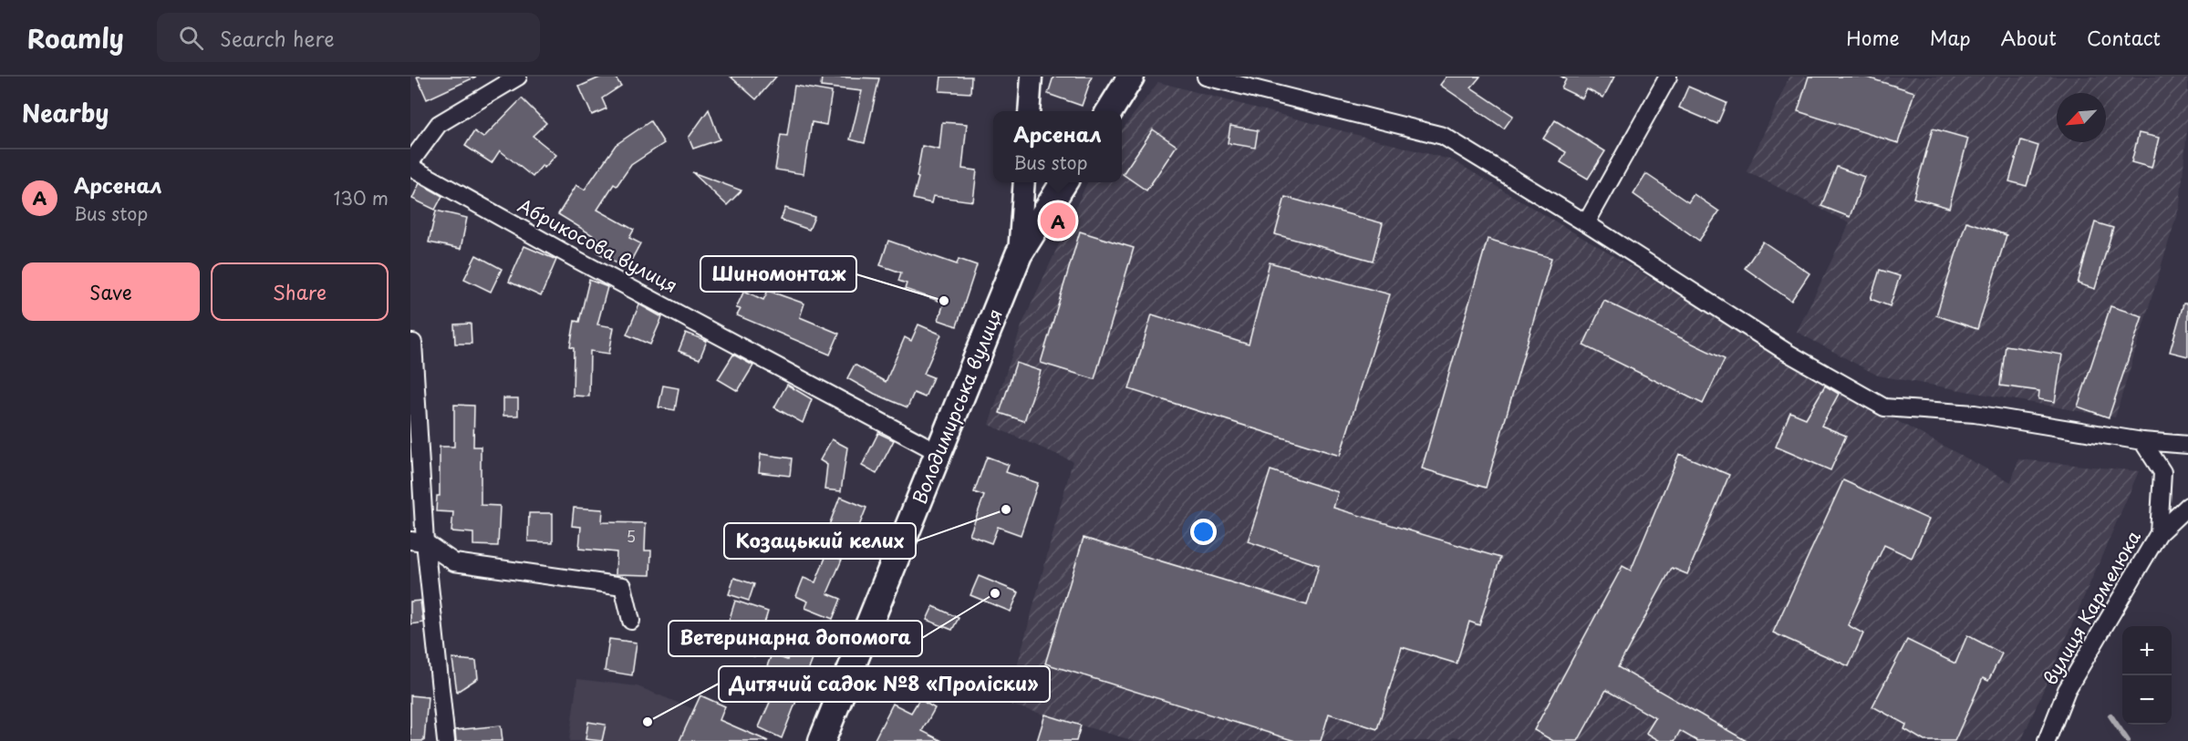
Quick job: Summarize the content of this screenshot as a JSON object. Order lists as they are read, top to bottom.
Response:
{
  "streets": {
    "main road": ["Володимирська вулиця"],
    "street": ["Абрикосова вулиця", "вулиця Кармелюка"]
  },
  "crossings": [
    ["Абрикосова вулиця", "Володимирська вулиця"]
  ],
  "places": [
    "Шиномонтаж",
    "Козацький келих",
    "Ветеринарна допомога",
    "Дитячий садок №8 «Проліски»"
  ],
  "house_numbers": ["5"],
  "north": "bottom left",
  "page": {
    "header": "Roamly",
    "search": "Search here",
    "nav": [
      "Home",
      "Map",
      "About",
      "Contact"
    ],
    "heading": "Nearby",
    "popup": ["Арсенал", "Bus stop"],
    "list": [
      {
        "mark": "A",
        "name": "Арсенал",
        "note": "Bus stop",
        "value": "130 m"
      }
    ],
    "pins": "A",
    "buttons": ["Save", "Share"],
    "map_buttons": ["+", "−"]
  }
}
